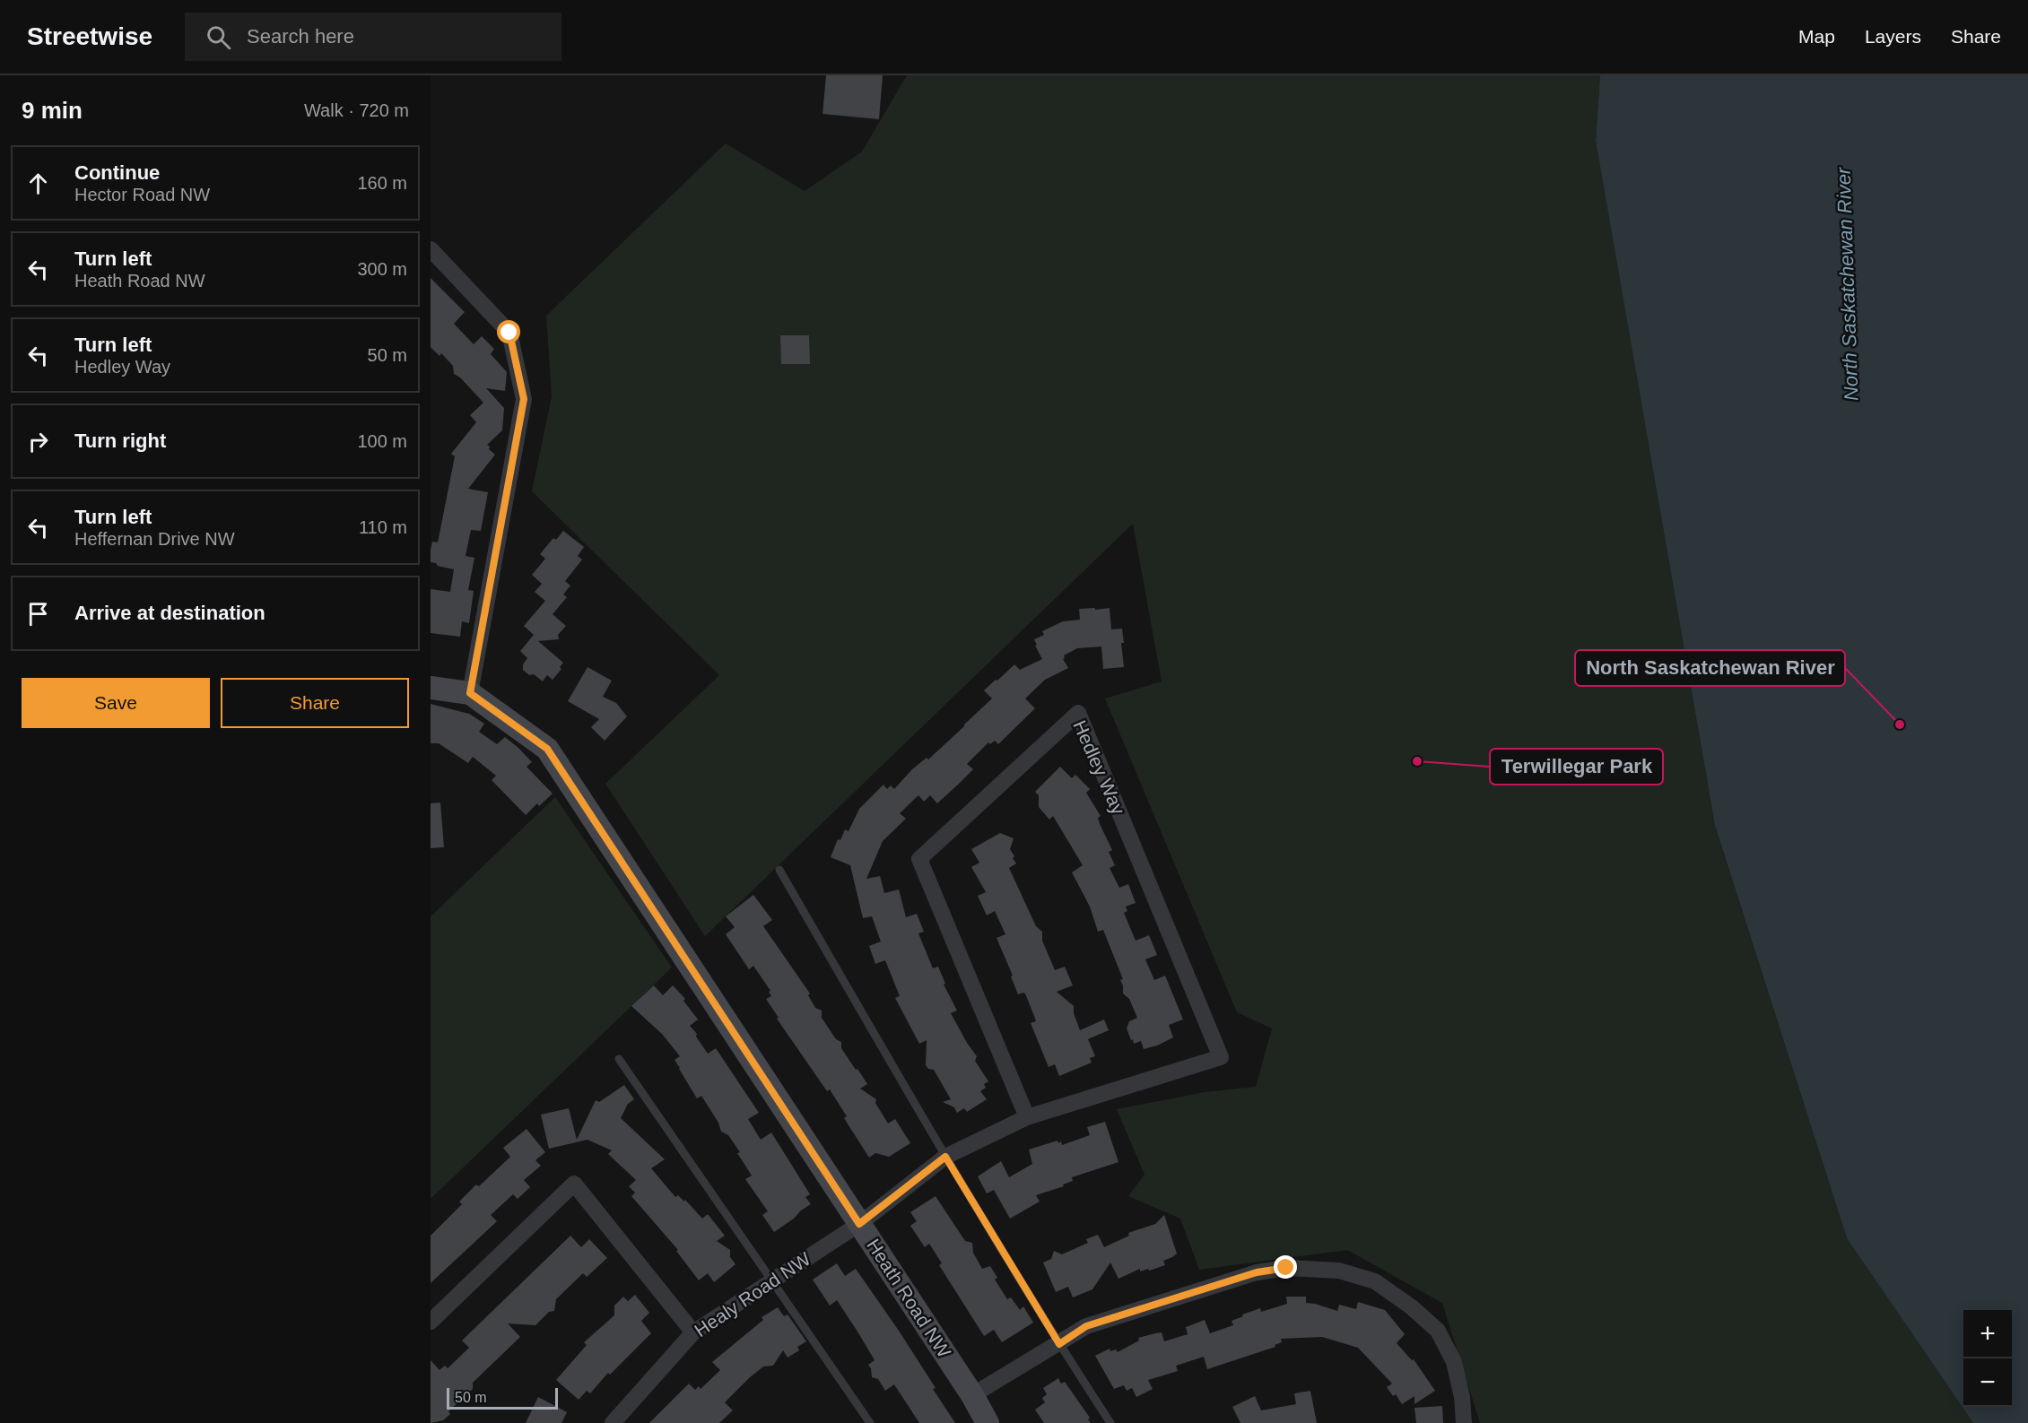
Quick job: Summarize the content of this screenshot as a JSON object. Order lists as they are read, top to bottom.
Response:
{
  "streets": {
    "street": ["Hedley Way", "Healy Road NW", "Heath Road NW"]
  },
  "crossings": [
    ["Hedley Way", "Healy Road NW"],
    ["Hedley Way", "Heath Road NW"],
    ["Healy Road NW", "Heath Road NW"]
  ],
  "water": ["North Saskatchewan River"],
  "places": ["North Saskatchewan River", "Terwillegar Park"],
  "scale_bar": "50 m",
  "page": {
    "header": "Streetwise",
    "search": "Search here",
    "nav": ["Map", "Layers", "Share"],
    "heading": ["9 min", "Walk · 720 m"],
    "list": [
      ["Continue", "Hector Road NW", "160 m"],
      ["Turn left", "Heath Road NW", "300 m"],
      ["Turn left", "Hedley Way", "50 m"],
      ["Turn right", "100 m"],
      ["Turn left", "Heffernan Drive NW", "110 m"],
      "Arrive at destination"
    ],
    "buttons": ["Save", "Share"],
    "map_buttons": ["+", "−"],
    "scale": "50 m"
  }
}
